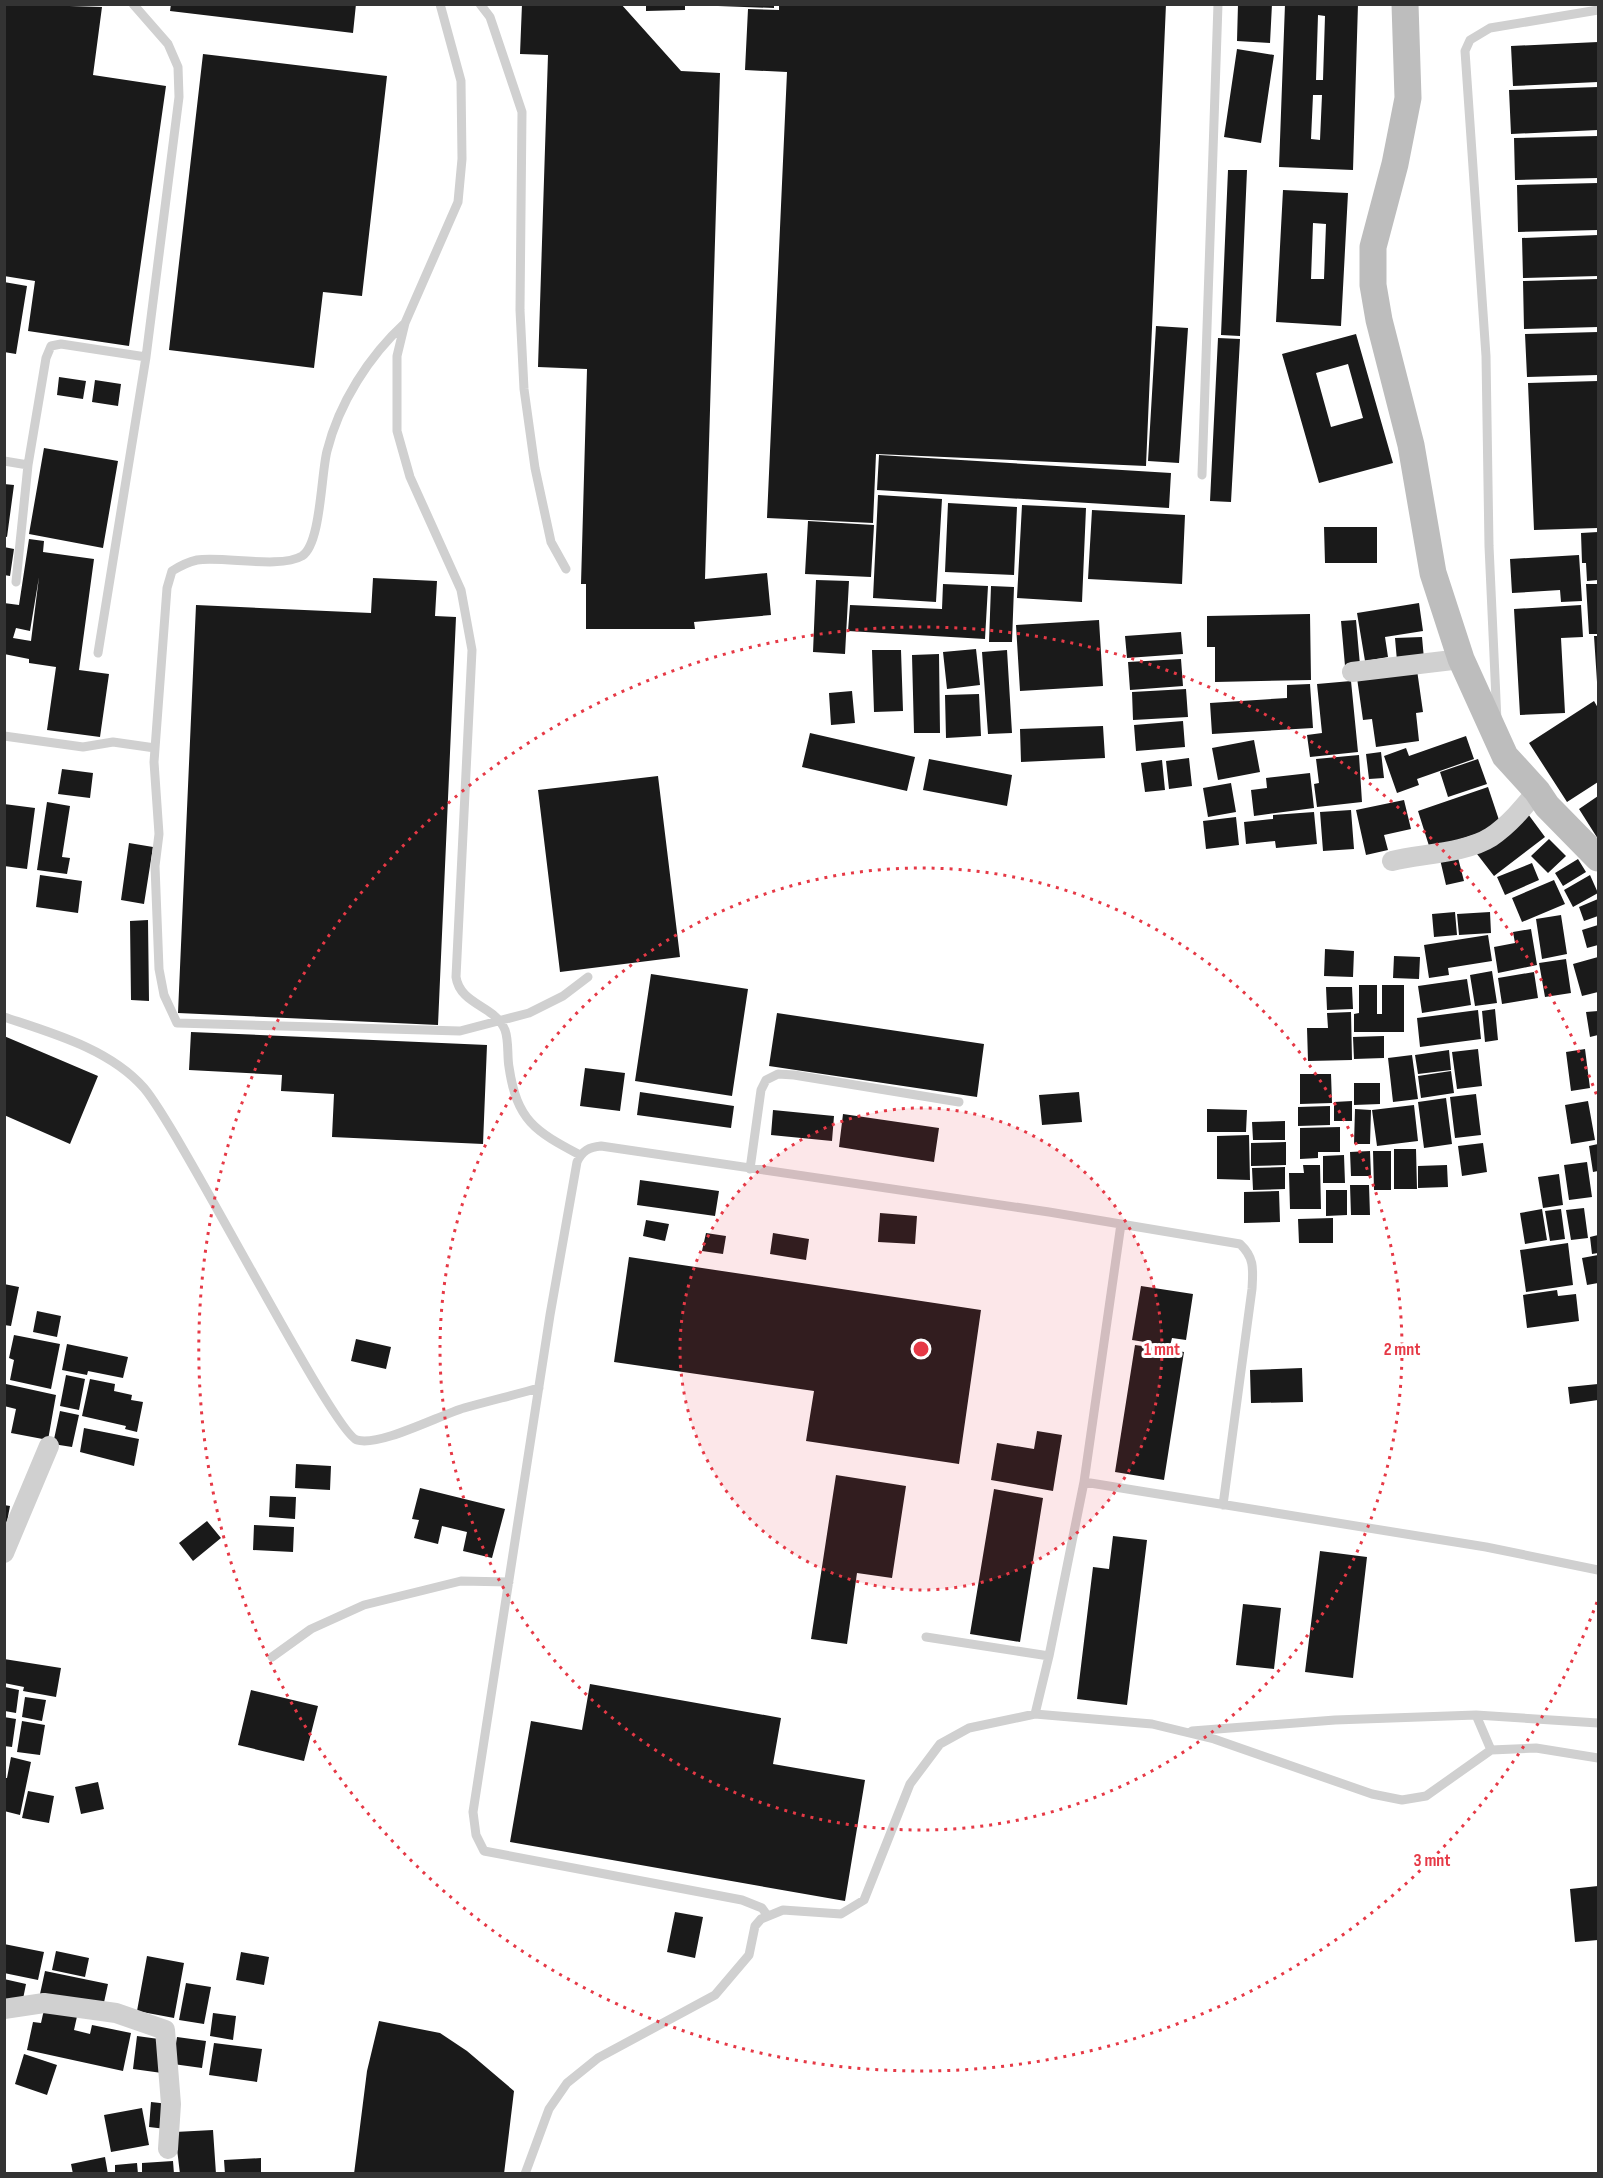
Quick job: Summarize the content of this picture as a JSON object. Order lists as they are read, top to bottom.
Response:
{
  "rings": ["1 mnt", "2 mnt", "3 mnt"]
}
